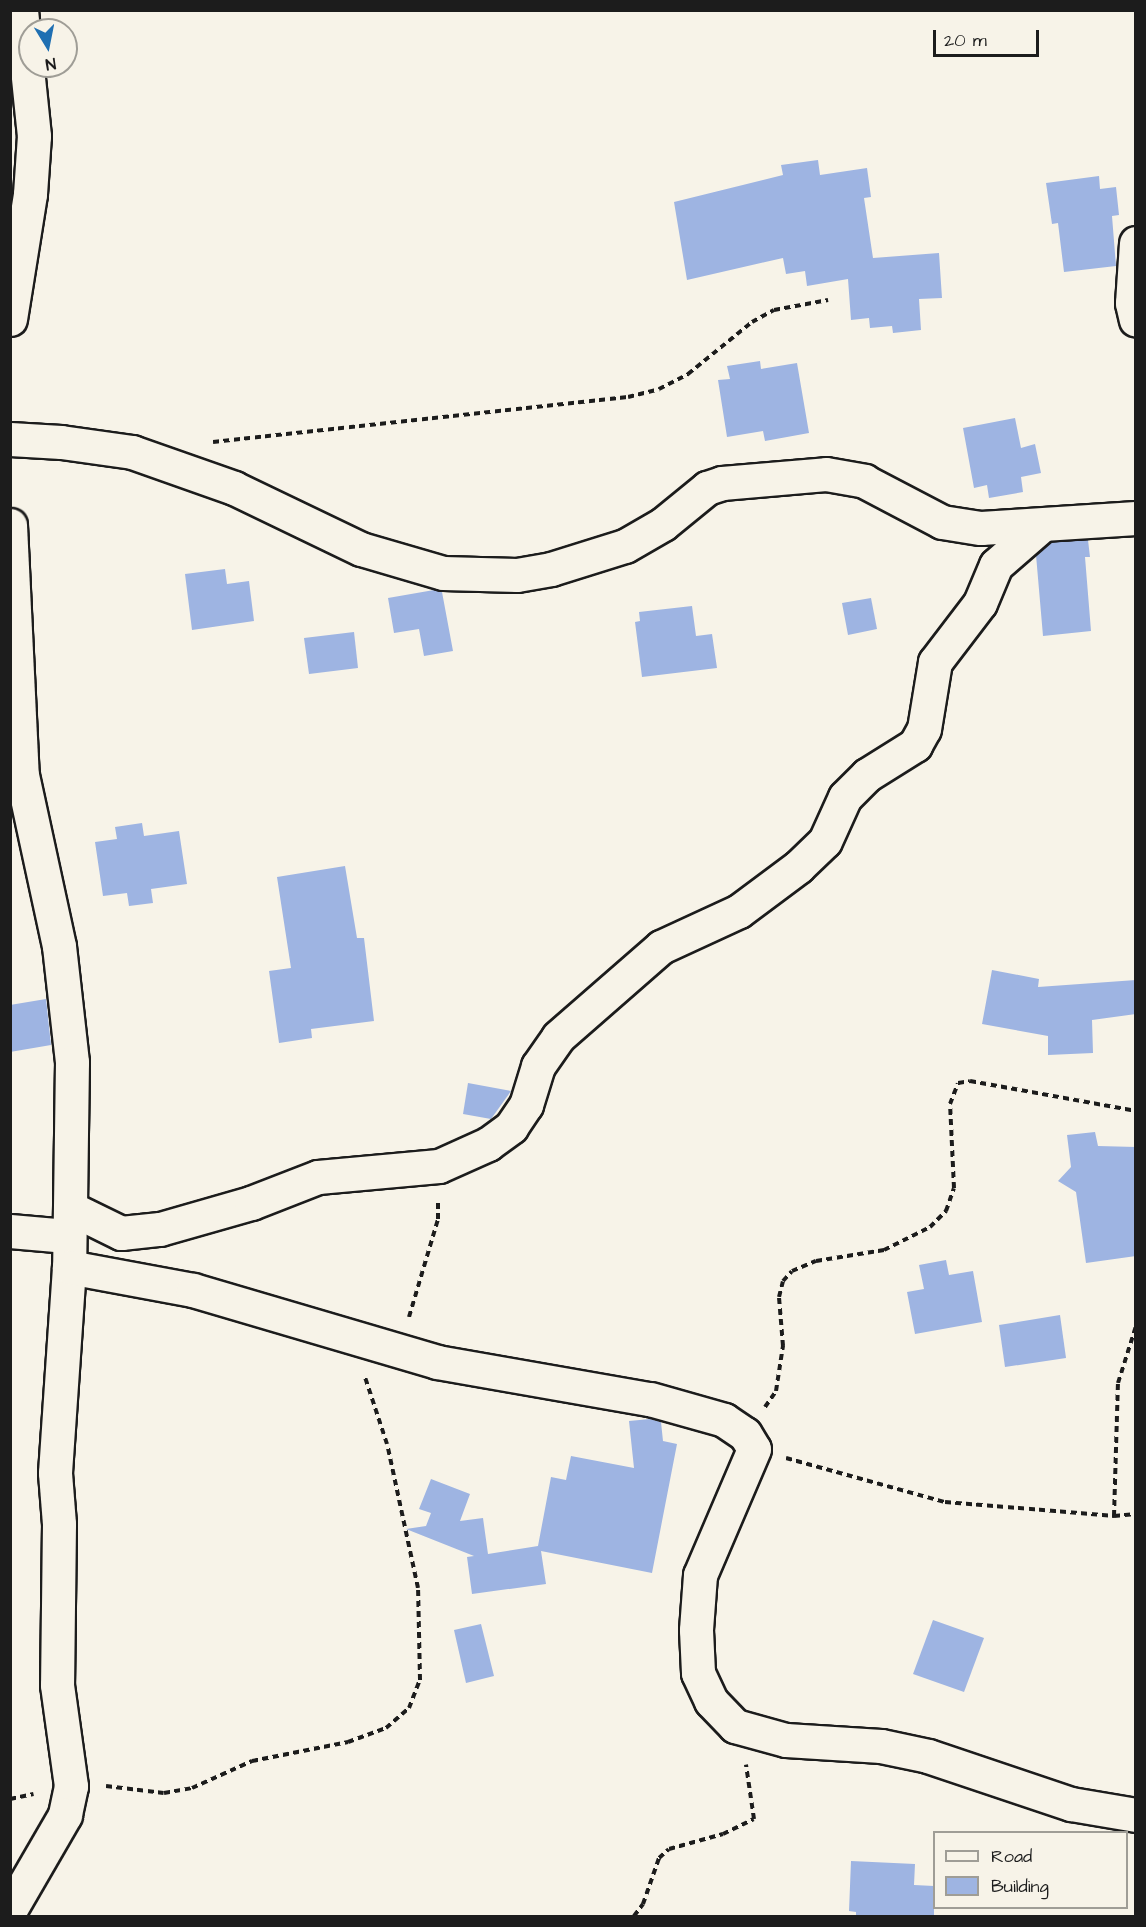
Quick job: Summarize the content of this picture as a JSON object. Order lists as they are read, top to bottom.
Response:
{
  "legend": ["Road", "Building"],
  "scale_bar": "20 m",
  "north": "bottom"
}
